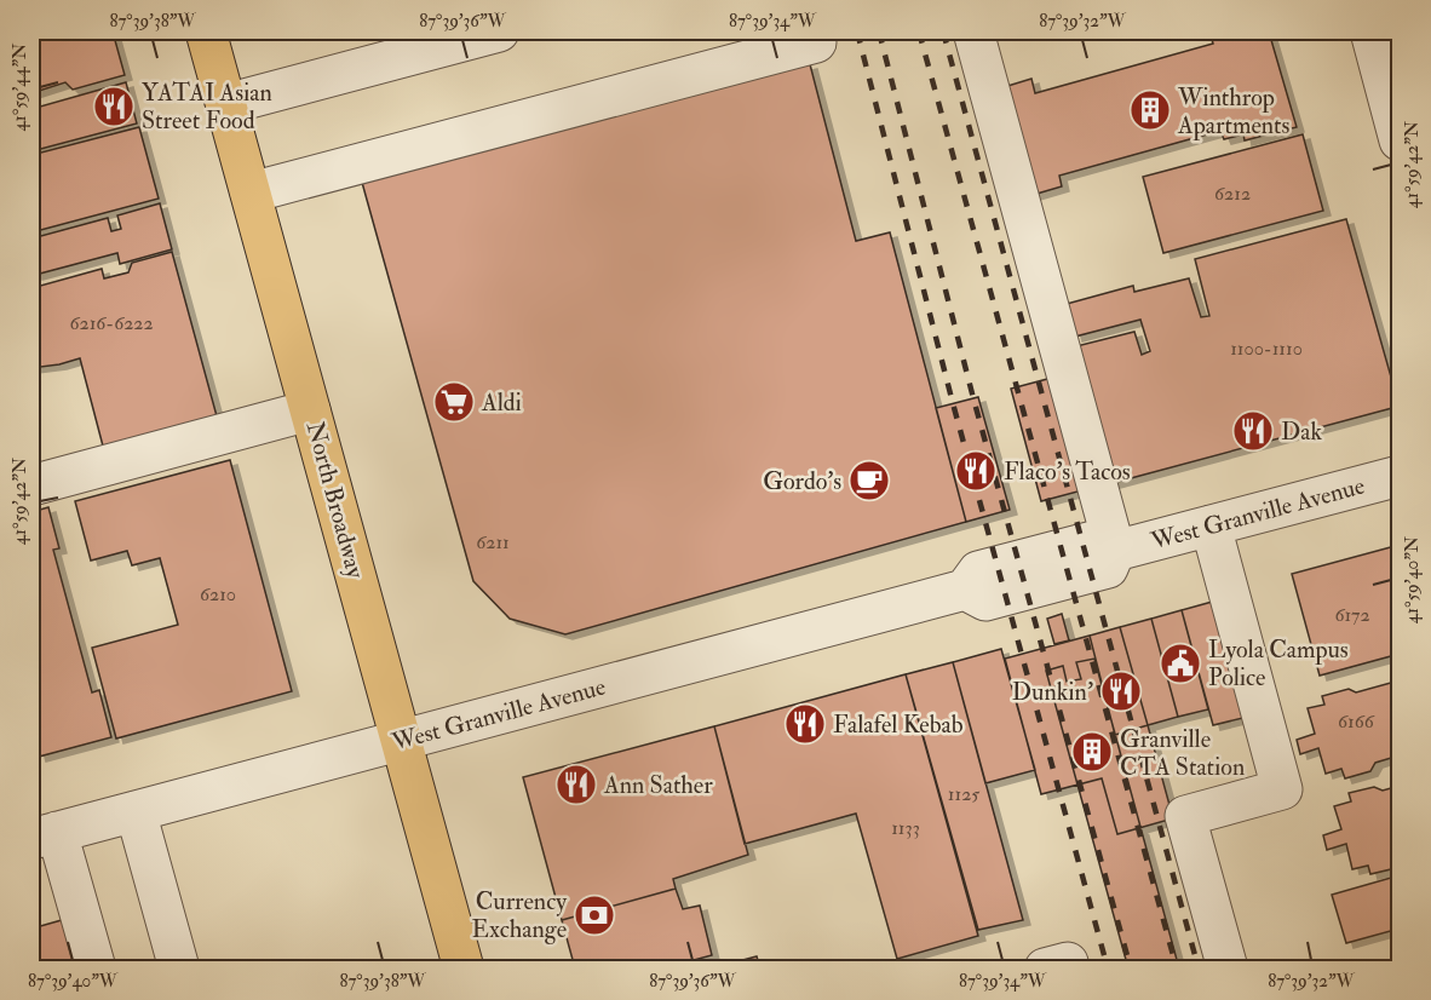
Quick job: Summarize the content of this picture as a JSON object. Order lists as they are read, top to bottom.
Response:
{
  "streets": {
    "main road": ["North Broadway"],
    "street": ["West Granville Avenue"]
  },
  "crossings": [
    ["North Broadway", "West Granville Avenue"]
  ],
  "places": {
    "restaurant": [
      "YATAI Asian Street Food",
      "Dak",
      "Flaco's Tacos",
      "Dunkin'",
      "Falafel Kebab",
      "Ann Sather"
    ],
    "building": ["Winthrop Apartments", "Granville CTA Station"],
    "supermarket": ["Aldi"],
    "cafe": ["Gordo’s"],
    "public building": ["Lyola Campus Police"],
    "bank": ["Currency Exchange"]
  },
  "house_numbers": [
    "6212",
    "6216-6222",
    "1100-1110",
    "6211",
    "6210",
    "6172",
    "6166",
    "1125",
    "1133"
  ],
  "coordinates": [
    "87°39'38\"W",
    "87°39'36\"W",
    "87°39'34\"W",
    "87°39'32\"W",
    "41°59'44\"N",
    "41°59'42\"N",
    "41°59'40\"N",
    "87°39'40\"W"
  ]
}
